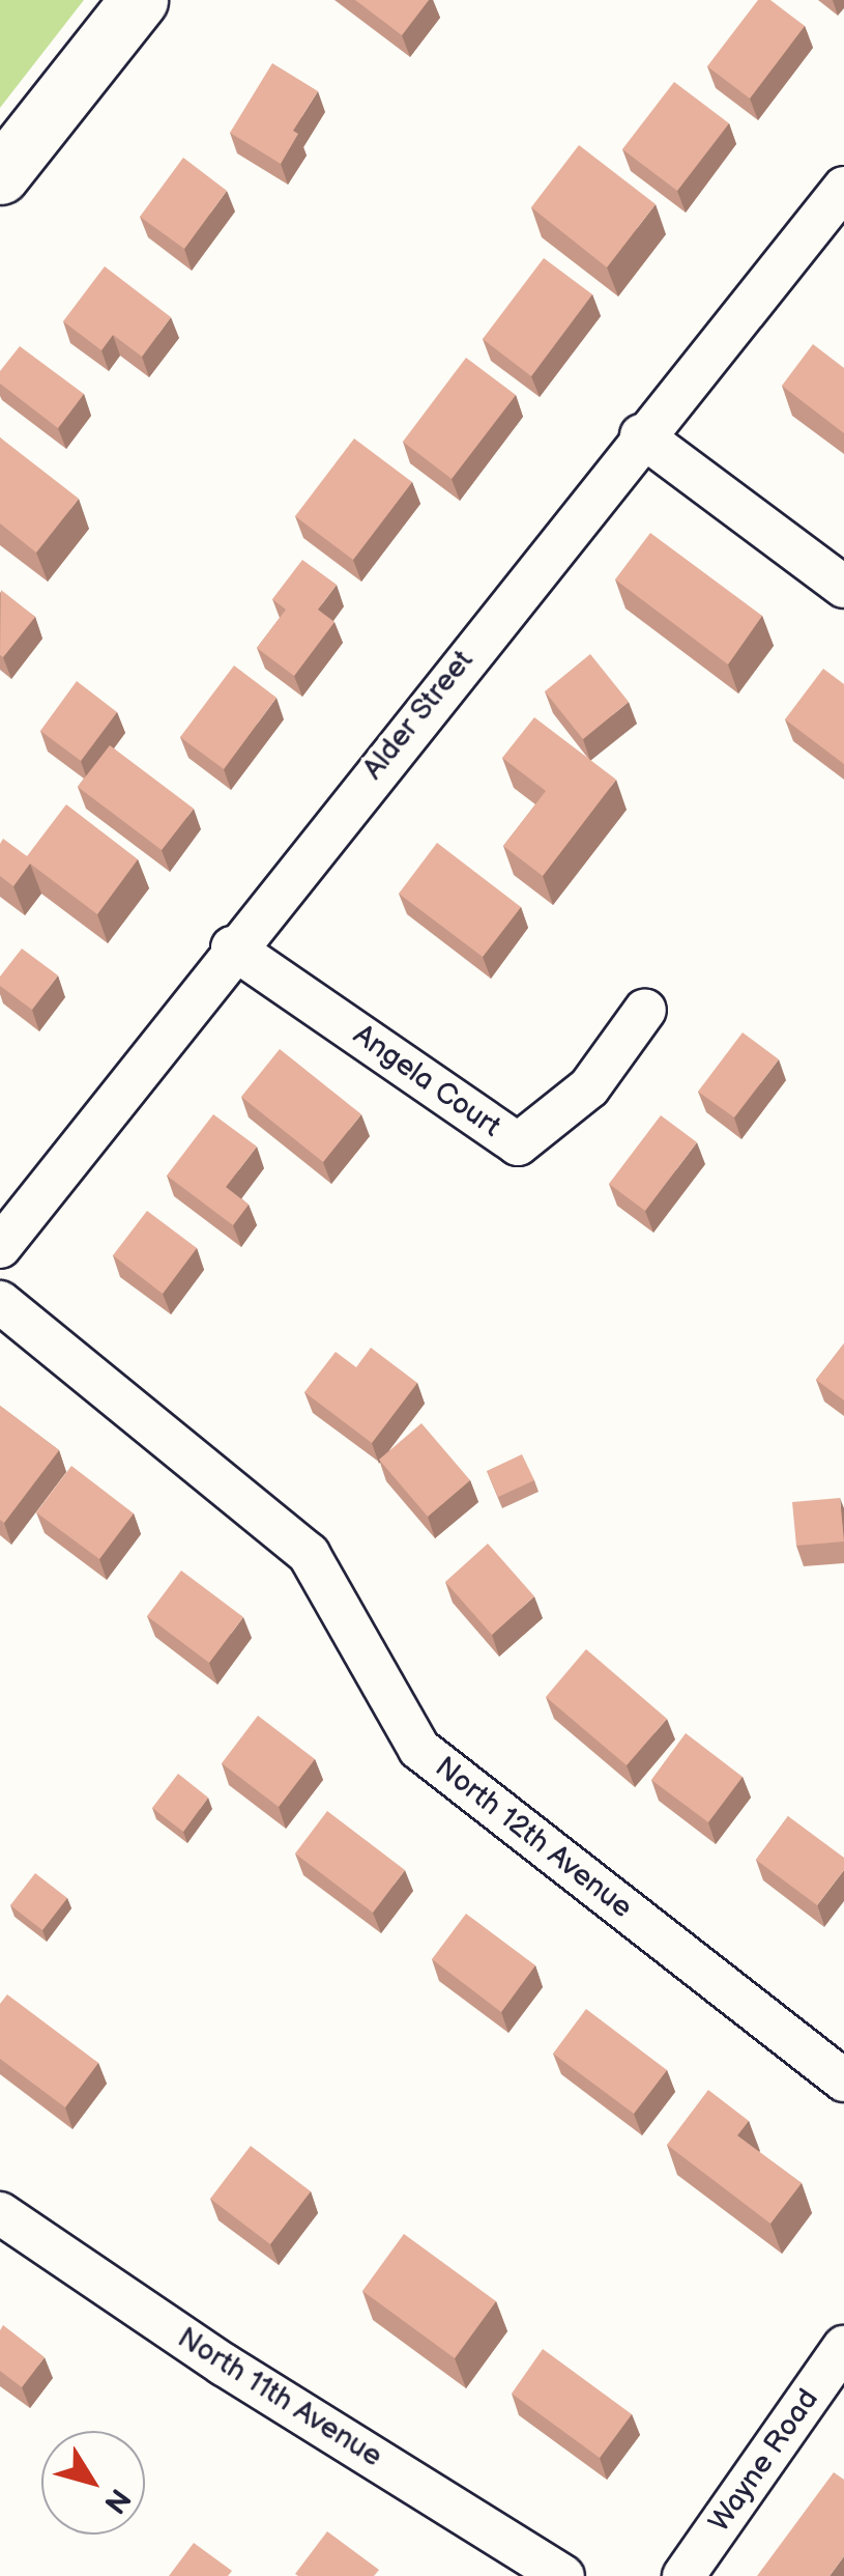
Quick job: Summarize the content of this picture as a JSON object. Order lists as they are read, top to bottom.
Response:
{
  "streets": {
    "street": [
      "Alder Street",
      "Angela Court",
      "North 12th Avenue",
      "North 11th Avenue",
      "Wayne Road"
    ]
  },
  "crossings": [
    ["Alder Street", "Angela Court"]
  ],
  "north": "bottom right"
}
